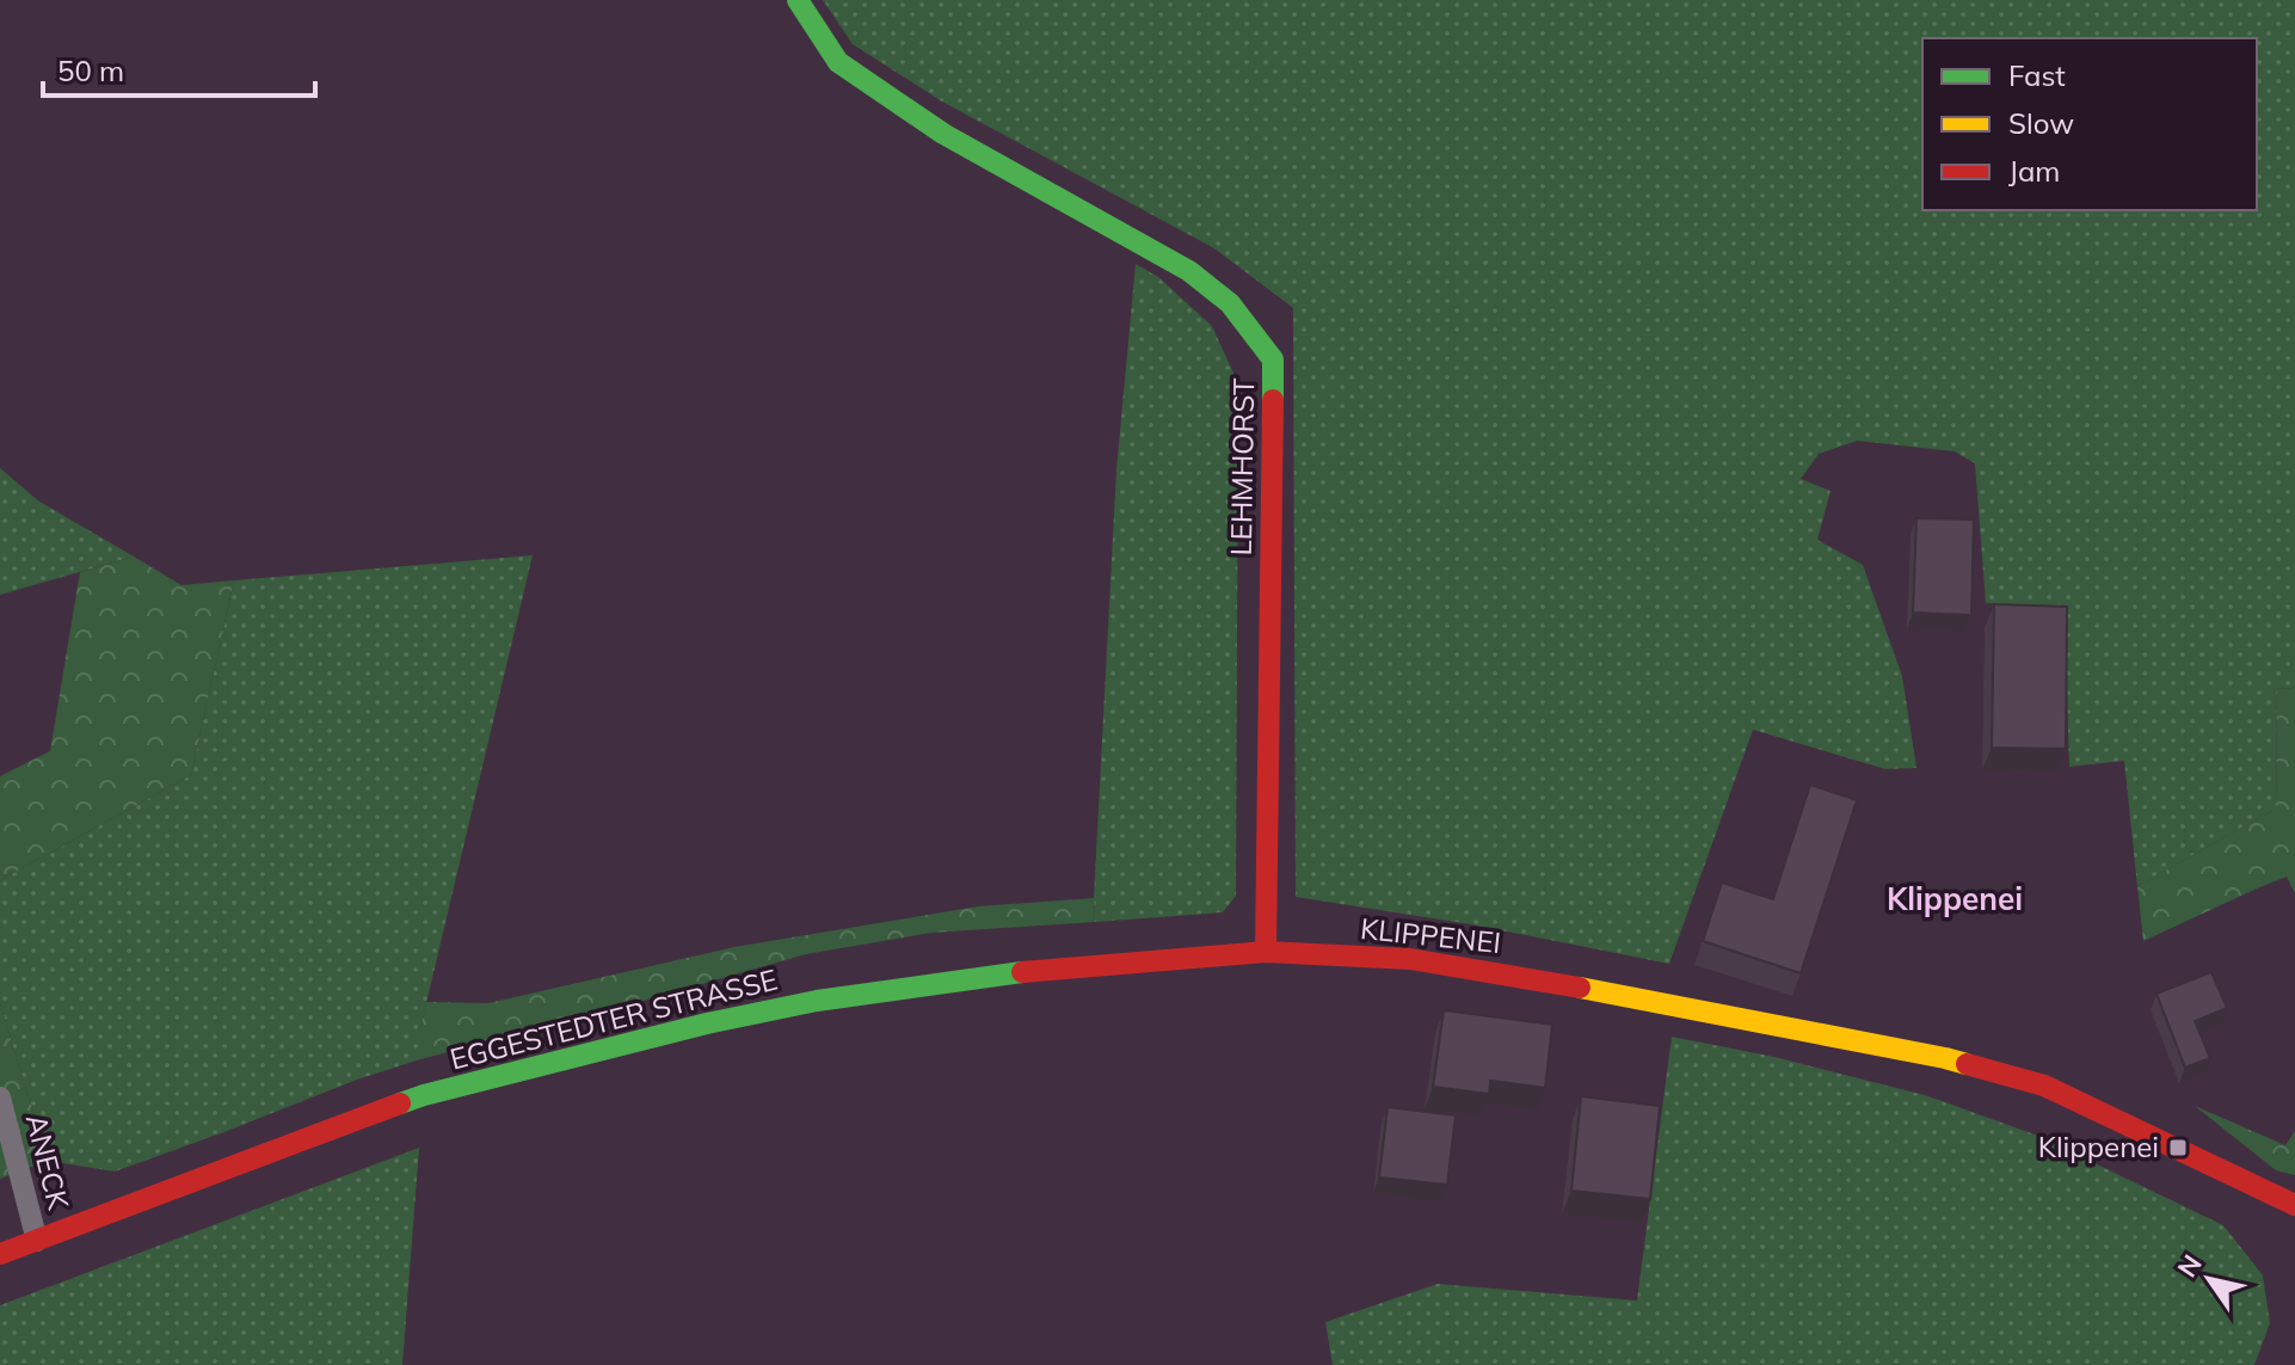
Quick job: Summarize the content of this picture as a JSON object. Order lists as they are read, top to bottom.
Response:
{
  "streets": {
    "street": ["LEHMHORST", "KLIPPENEI", "EGGESTEDTER STRASSE"],
    "lane": ["ANECK"]
  },
  "crossings": [
    ["LEHMHORST", "KLIPPENEI"],
    ["LEHMHORST", "EGGESTEDTER STRASSE"],
    ["KLIPPENEI", "EGGESTEDTER STRASSE"],
    ["EGGESTEDTER STRASSE", "ANECK"]
  ],
  "districts": ["Klippenei"],
  "places": {
    "transit": ["Klippenei"]
  },
  "legend": ["Fast", "Slow", "Jam"],
  "scale_bar": "50 m",
  "north": "top left"
}
